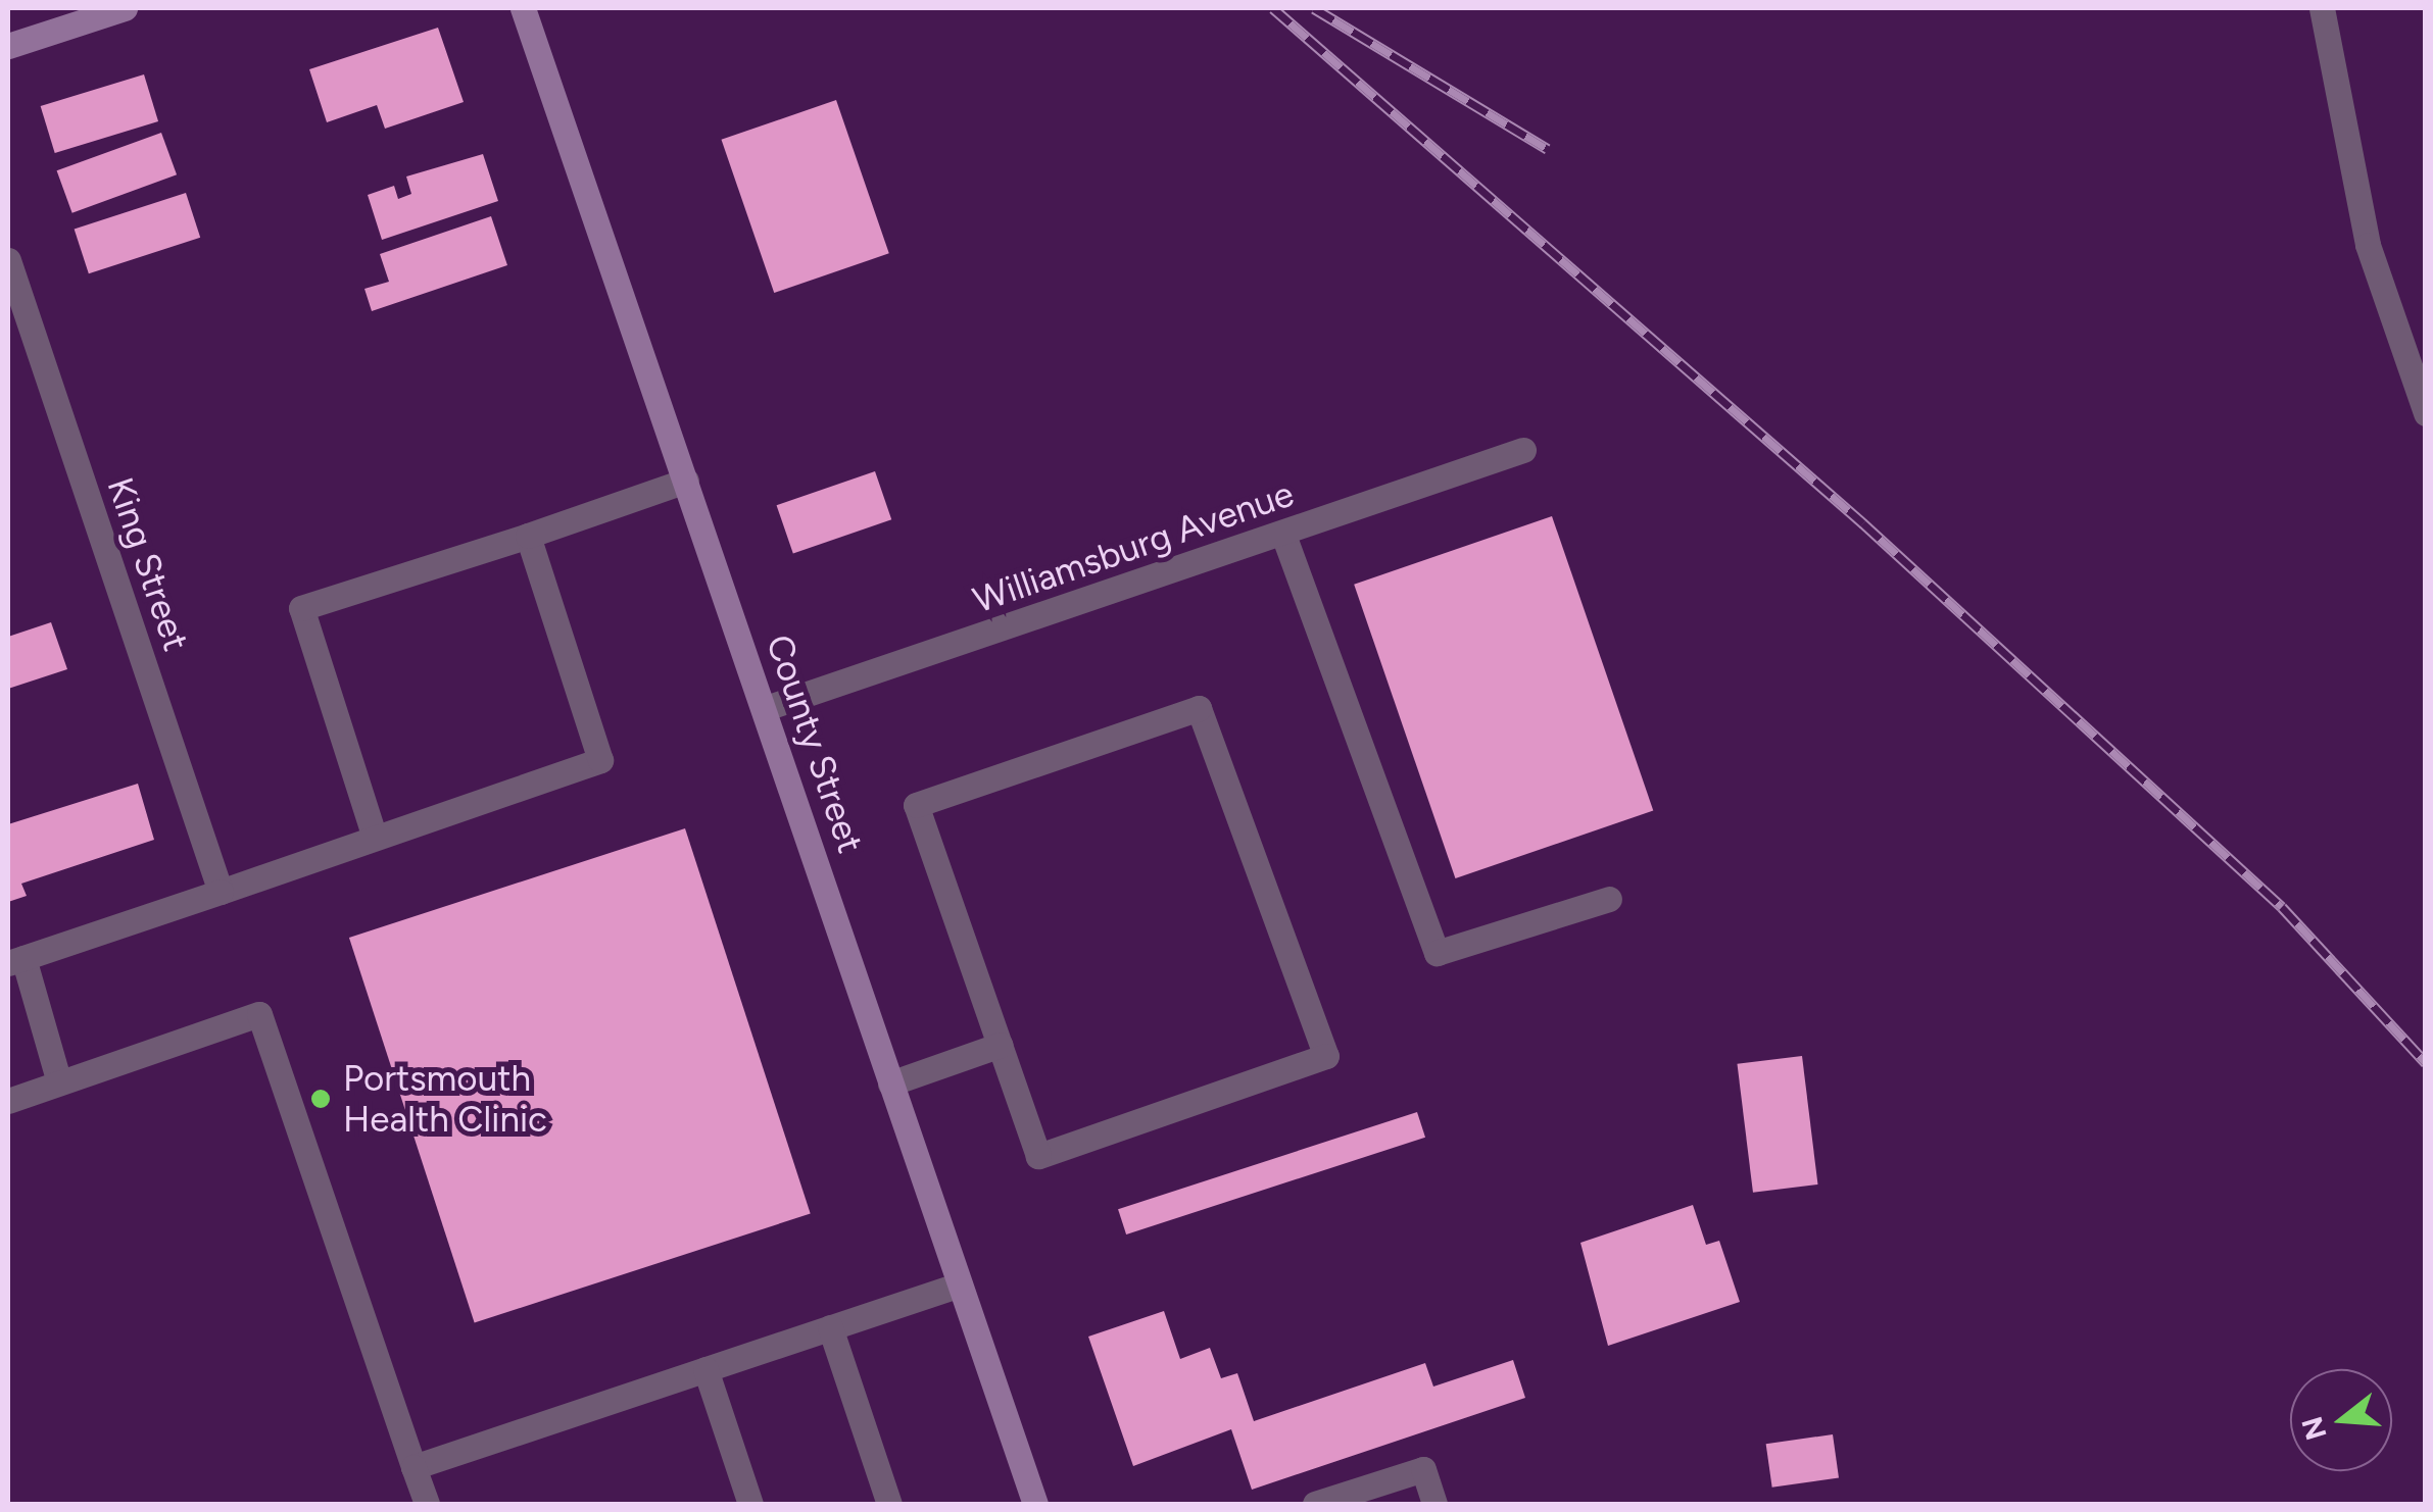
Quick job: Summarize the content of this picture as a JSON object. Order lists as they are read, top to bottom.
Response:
{
  "streets": {
    "street": ["Williamsburg Avenue", "King Street", "County Street"]
  },
  "crossings": [
    ["Williamsburg Avenue", "County Street"]
  ],
  "places": ["Portsmouth Health Clinic"],
  "north": "left"
}
